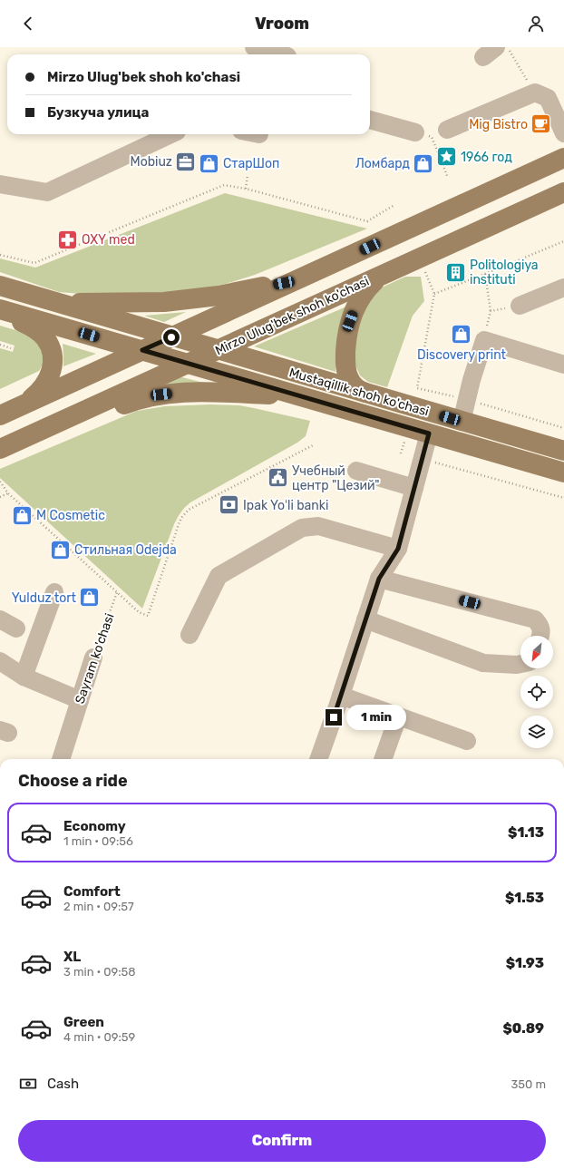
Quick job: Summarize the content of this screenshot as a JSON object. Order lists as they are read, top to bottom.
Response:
{
  "streets": {
    "main road": ["Mirzo Ulug'bek shoh ko'chasi", "Mustaqillik shoh ko'chasi"],
    "street": ["Sayram ko'chasi"]
  },
  "crossings": [
    ["Mirzo Ulug'bek shoh ko'chasi", "Mustaqillik shoh ko'chasi"]
  ],
  "places": {
    "cafe": ["Mig Bistro"],
    "place": ["1966 год"],
    "office": ["Mobiuz"],
    "shop": [
      "СтарШоп",
      "Ломбард",
      "Discovery print",
      "M Cosmetic",
      "Стильная Odejda",
      "Yulduz tort"
    ],
    "pharmacy": ["OXY med"],
    "building": ["Politologiya instituti"],
    "public building": ["Учебный центр \"Цезий\""],
    "bank": ["Ipak Yoʻli banki"]
  },
  "north": "bottom left",
  "page": {
    "header": "Vroom",
    "banner": ["Mirzo Ulug'bek shoh ko'chasi", "Бузкуча улица"],
    "bubble": "1 min",
    "heading": "Choose a ride",
    "list": [
      {
        "name": "Economy",
        "note": "1 min · 09:56",
        "value": "$1.13"
      },
      {
        "name": "Comfort",
        "note": "2 min · 09:57",
        "value": "$1.53"
      },
      {
        "name": "XL",
        "note": "3 min · 09:58",
        "value": "$1.93"
      },
      {
        "name": "Green",
        "note": "4 min · 09:59",
        "value": "$0.89"
      }
    ],
    "pay": ["Cash", "350 m"],
    "buttons": "Confirm"
  }
}
